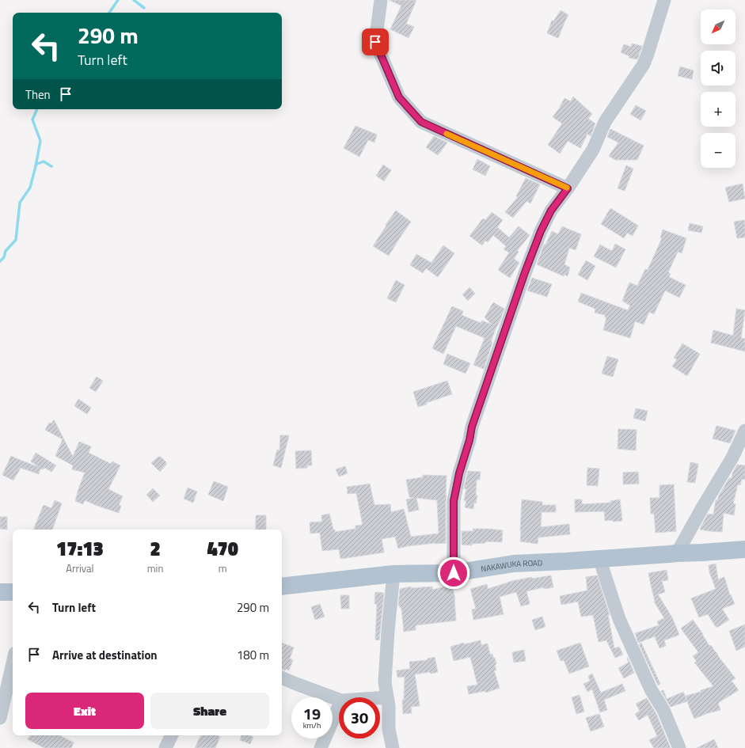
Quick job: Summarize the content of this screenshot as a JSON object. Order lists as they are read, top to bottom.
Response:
{
  "streets": {
    "main road": ["NAKAWUKA ROAD"]
  },
  "north": "bottom left",
  "page": {
    "map_buttons": ["+", "−"],
    "turn": ["290 m", "Turn left"],
    "then": "Then",
    "eta": [
      "17:13",
      "Arrival",
      "2",
      "min",
      "470",
      "m"
    ],
    "list": [
      {
        "name": "Turn left",
        "value": "290 m"
      },
      {
        "name": "Arrive at destination",
        "value": "180 m"
      }
    ],
    "buttons": ["Exit", "Share"],
    "speed": "19 km/h",
    "limit": "30"
  }
}
